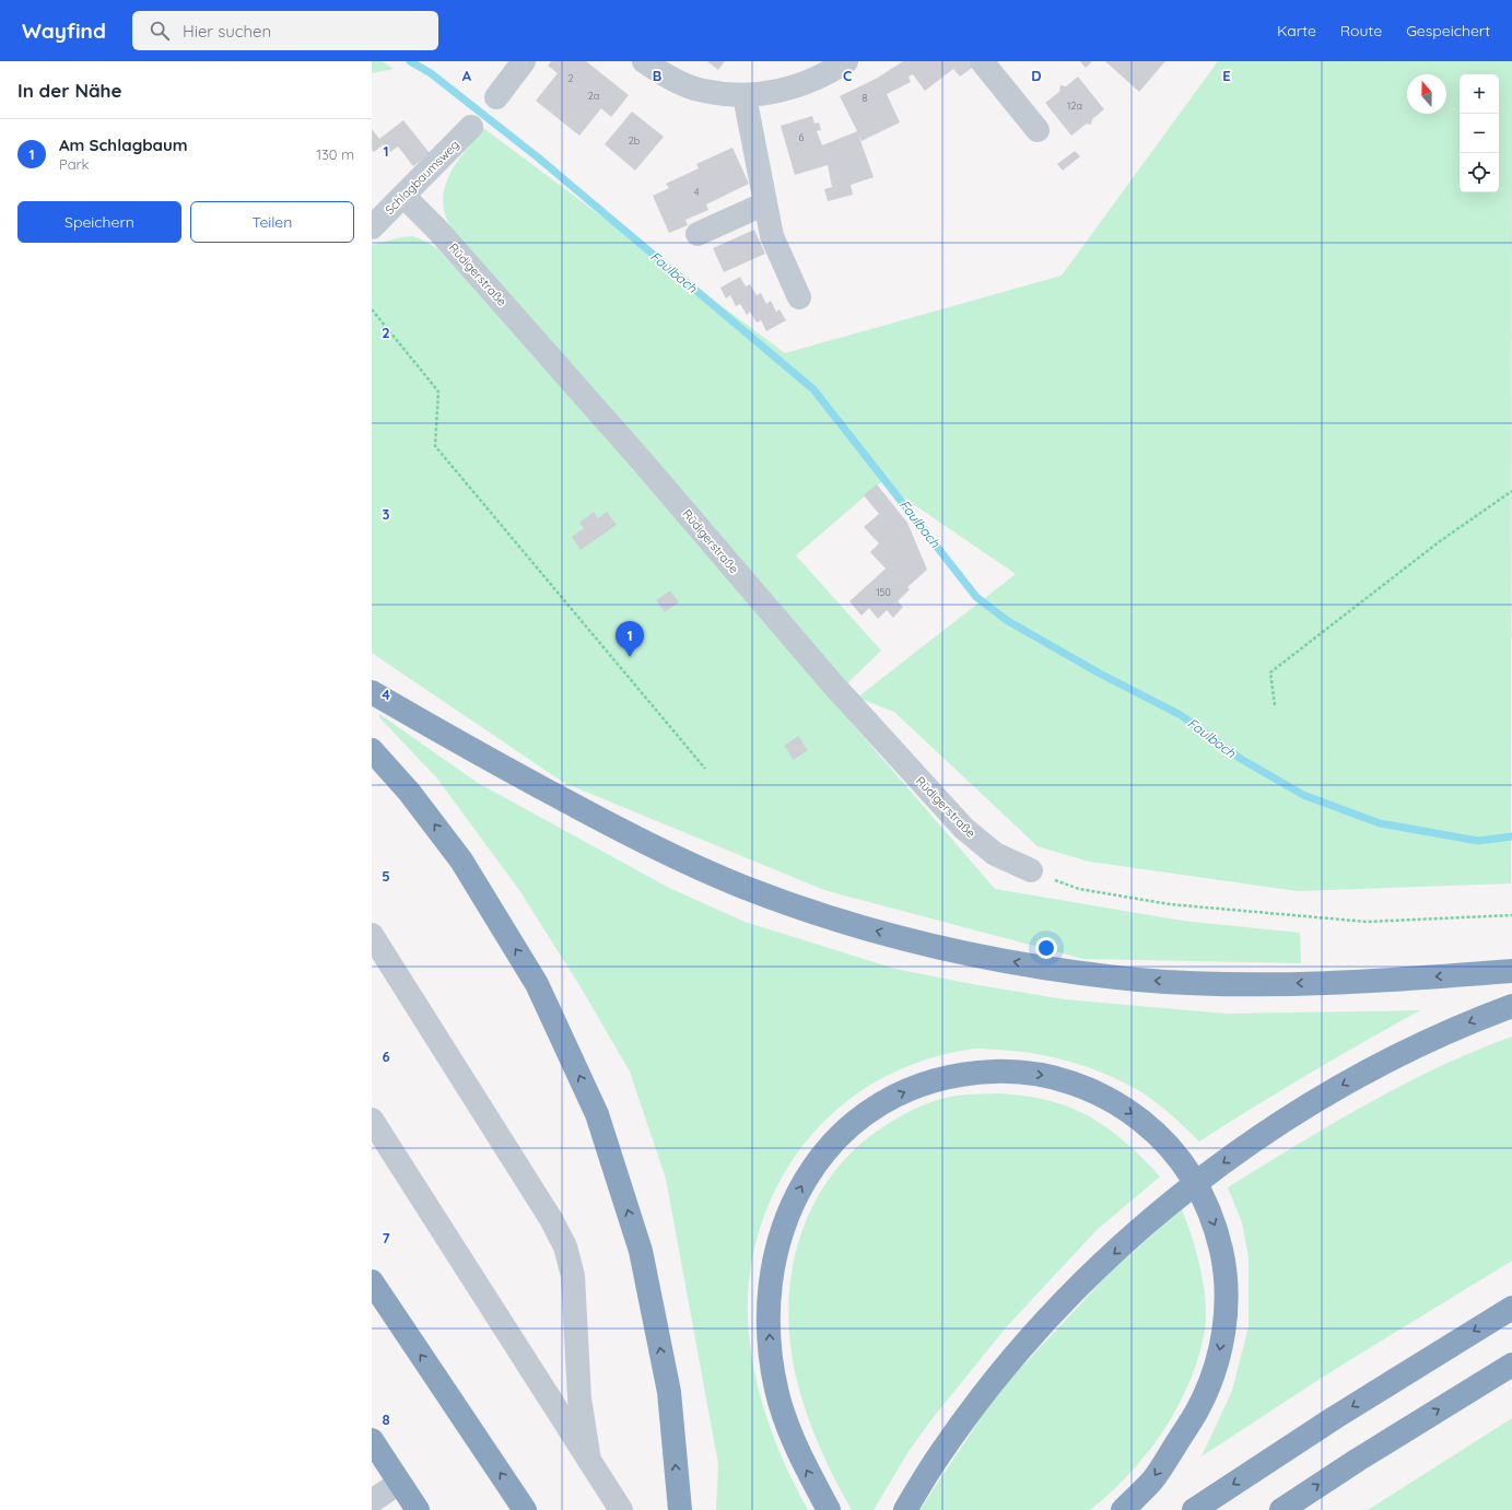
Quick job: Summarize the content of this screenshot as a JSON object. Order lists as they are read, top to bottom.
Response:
{
  "streets": {
    "street": ["Schlagbaumsweg", "Rüdigerstraße"]
  },
  "crossings": [
    ["Schlagbaumsweg", "Rüdigerstraße"]
  ],
  "water": ["Faulbach"],
  "house_numbers": [
    "2",
    "2a",
    "8",
    "12a",
    "6",
    "2b",
    "4",
    "150"
  ],
  "north": "top",
  "page": {
    "header": "Wayfind",
    "search": "Hier suchen",
    "nav": ["Karte", "Route", "Gespeichert"],
    "heading": "In der Nähe",
    "map_buttons": ["+", "−"],
    "list": [
      {
        "mark": "1",
        "name": "Am Schlagbaum",
        "note": "Park",
        "value": "130 m"
      }
    ],
    "buttons": ["Speichern", "Teilen"],
    "pins": "1"
  },
  "grid": {
    "columns": [
      "A",
      "B",
      "C",
      "D",
      "E"
    ],
    "rows": [
      "1",
      "2",
      "3",
      "4",
      "5",
      "6",
      "7",
      "8"
    ]
  }
}
